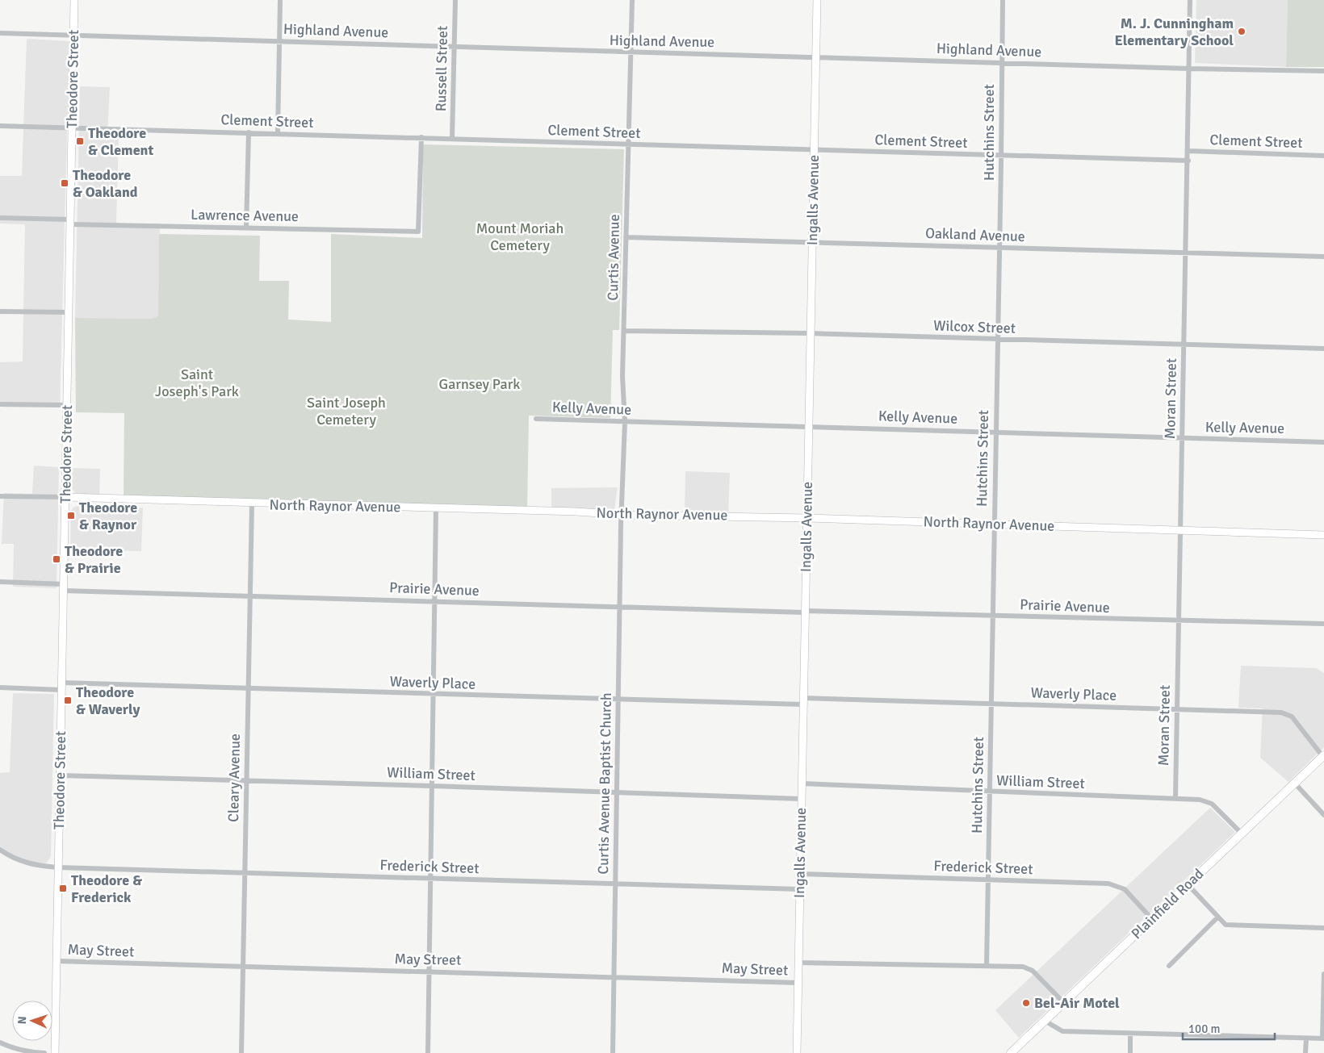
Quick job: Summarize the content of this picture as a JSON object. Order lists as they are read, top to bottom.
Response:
{
  "streets": {
    "main road": [
      "Theodore Street",
      "Ingalls Avenue",
      "North Raynor Avenue",
      "Plainfield Road"
    ],
    "street": [
      "Highland Avenue",
      "Russell Street",
      "Clement Street",
      "Hutchins Street",
      "Lawrence Avenue",
      "Oakland Avenue",
      "Curtis Avenue",
      "Wilcox Street",
      "Moran Street",
      "Kelly Avenue",
      "Prairie Avenue",
      "Waverly Place",
      "William Street",
      "Cleary Avenue",
      "Curtis Avenue Baptist Church",
      "Frederick Street",
      "May Street"
    ]
  },
  "crossings": [
    ["Highland Avenue", "Russell Street"],
    ["Highland Avenue", "Theodore Street"],
    ["Highland Avenue", "Hutchins Street"],
    ["Highland Avenue", "Ingalls Avenue"],
    ["Highland Avenue", "Curtis Avenue"],
    ["Highland Avenue", "Moran Street"],
    ["Russell Street", "Clement Street"],
    ["Theodore Street", "Clement Street"],
    ["Theodore Street", "Lawrence Avenue"],
    ["Theodore Street", "North Raynor Avenue"],
    ["Theodore Street", "Prairie Avenue"],
    ["Theodore Street", "Waverly Place"],
    ["Theodore Street", "William Street"],
    ["Theodore Street", "Frederick Street"],
    ["Theodore Street", "May Street"],
    ["Clement Street", "Hutchins Street"],
    ["Clement Street", "Ingalls Avenue"],
    ["Clement Street", "Lawrence Avenue"],
    ["Clement Street", "Curtis Avenue"],
    ["Clement Street", "Moran Street"],
    ["Hutchins Street", "Oakland Avenue"],
    ["Hutchins Street", "Wilcox Street"],
    ["Hutchins Street", "Kelly Avenue"],
    ["Hutchins Street", "North Raynor Avenue"],
    ["Hutchins Street", "Prairie Avenue"],
    ["Hutchins Street", "Waverly Place"],
    ["Hutchins Street", "William Street"],
    ["Hutchins Street", "Frederick Street"],
    ["Hutchins Street", "May Street"],
    ["Ingalls Avenue", "Oakland Avenue"],
    ["Ingalls Avenue", "Wilcox Street"],
    ["Ingalls Avenue", "Kelly Avenue"],
    ["Ingalls Avenue", "North Raynor Avenue"],
    ["Ingalls Avenue", "Prairie Avenue"],
    ["Ingalls Avenue", "Waverly Place"],
    ["Ingalls Avenue", "William Street"],
    ["Ingalls Avenue", "Frederick Street"],
    ["Ingalls Avenue", "May Street"],
    ["Oakland Avenue", "Curtis Avenue"],
    ["Oakland Avenue", "Moran Street"],
    ["Curtis Avenue", "Wilcox Street"],
    ["Curtis Avenue", "Kelly Avenue"],
    ["Curtis Avenue", "North Raynor Avenue"],
    ["Curtis Avenue", "Curtis Avenue Baptist Church"],
    ["Wilcox Street", "Moran Street"],
    ["Moran Street", "Kelly Avenue"],
    ["Moran Street", "North Raynor Avenue"],
    ["Moran Street", "Prairie Avenue"],
    ["Moran Street", "Waverly Place"],
    ["Moran Street", "William Street"],
    ["North Raynor Avenue", "Cleary Avenue"],
    ["North Raynor Avenue", "Curtis Avenue Baptist Church"],
    ["Prairie Avenue", "Cleary Avenue"],
    ["Prairie Avenue", "Curtis Avenue Baptist Church"],
    ["Waverly Place", "Cleary Avenue"],
    ["Waverly Place", "Curtis Avenue Baptist Church"],
    ["Waverly Place", "Plainfield Road"],
    ["William Street", "Cleary Avenue"],
    ["William Street", "Curtis Avenue Baptist Church"],
    ["William Street", "Plainfield Road"],
    ["Cleary Avenue", "Frederick Street"],
    ["Cleary Avenue", "May Street"],
    ["Curtis Avenue Baptist Church", "Frederick Street"],
    ["Curtis Avenue Baptist Church", "May Street"],
    ["Frederick Street", "Plainfield Road"],
    ["Plainfield Road", "May Street"]
  ],
  "parks": [
    "Mount Moriah Cemetery",
    "Saint Joseph's Park",
    "Garnsey Park",
    "Saint Joseph Cemetery"
  ],
  "places": {
    "other": ["M. J. Cunningham Elementary School", "Bel-Air Motel"],
    "transit": [
      "Theodore & Clement",
      "Theodore & Oakland",
      "Theodore & Raynor",
      "Theodore & Prairie",
      "Theodore & Waverly",
      "Theodore & Frederick"
    ]
  },
  "scale_bar": "100 m",
  "north": "left"
}
